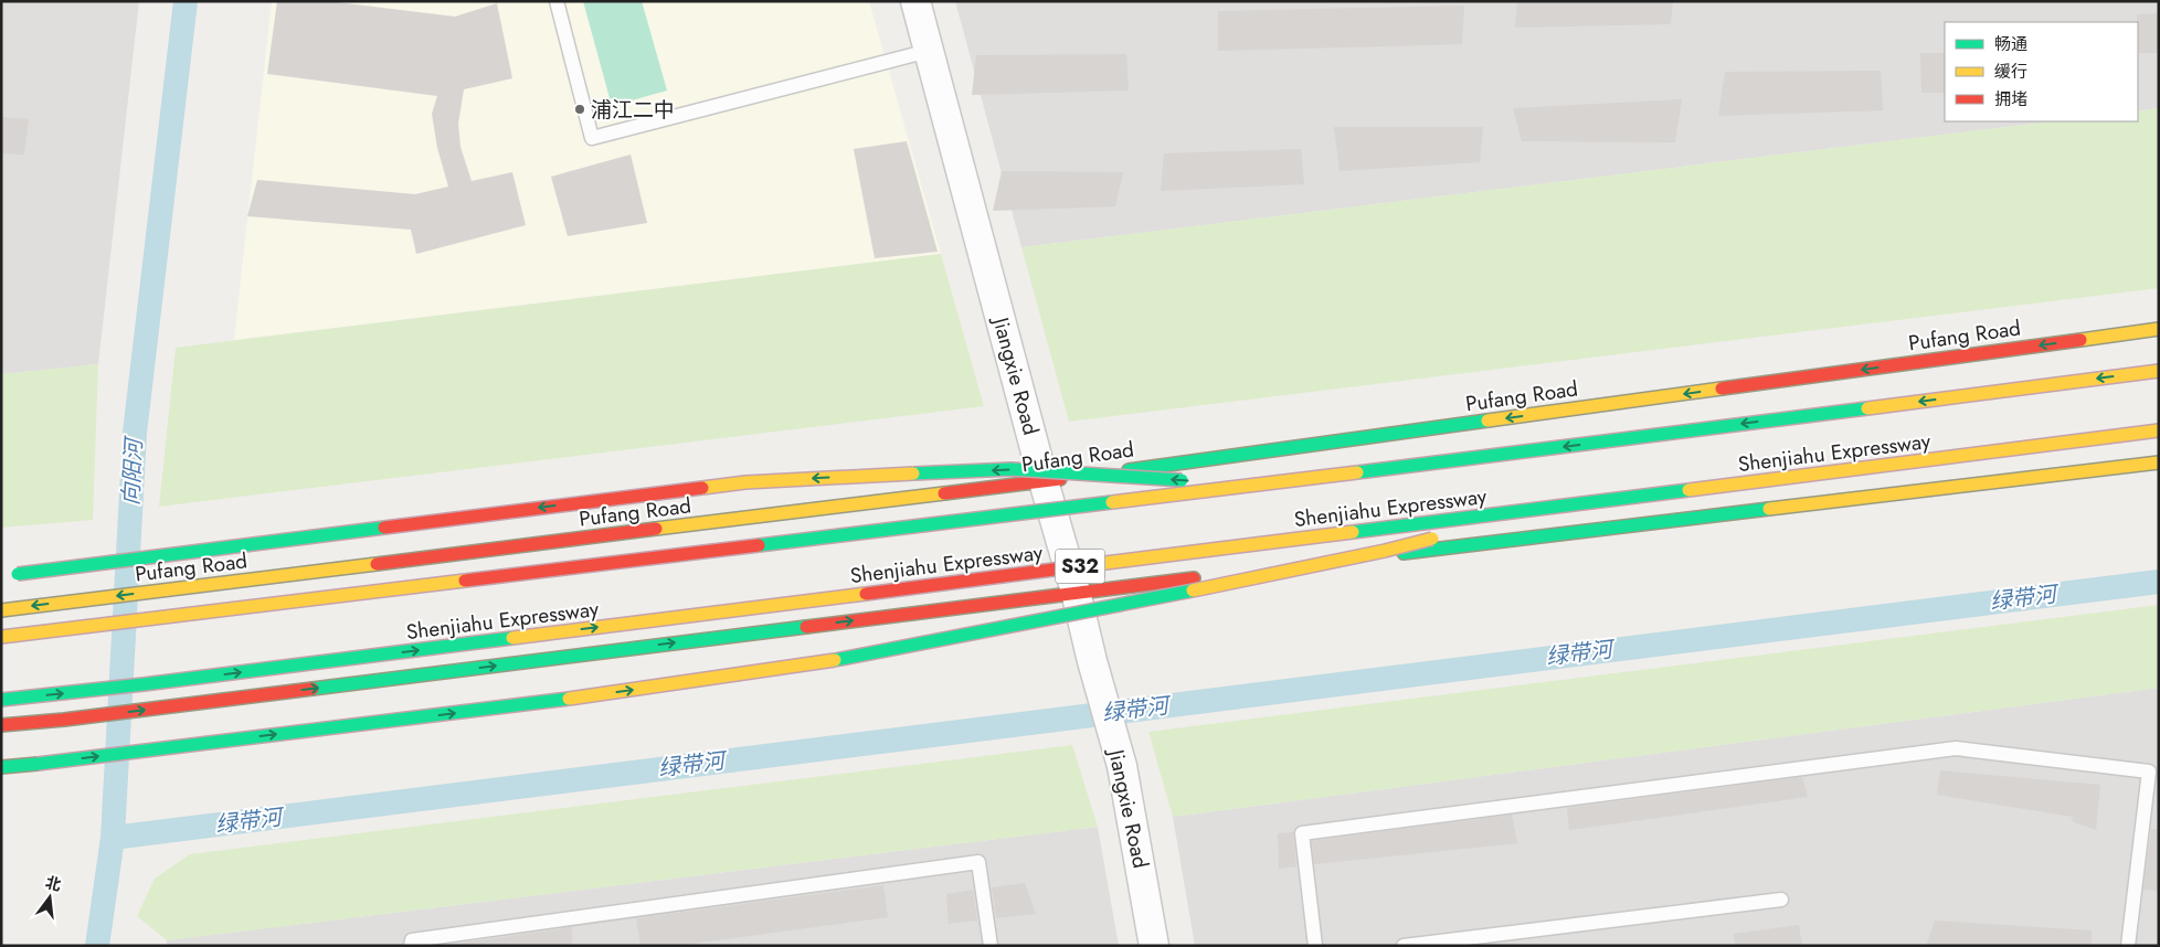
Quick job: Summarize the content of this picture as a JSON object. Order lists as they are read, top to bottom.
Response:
{
  "streets": {
    "main road": ["Pufang Road", "Shenjiahu Expressway", "S32"],
    "street": ["Jiangxie Road"]
  },
  "crossings": [
    ["Pufang Road", "Jiangxie Road"]
  ],
  "water": ["向阳河", "绿带河"],
  "places": ["浦江二中"],
  "legend": ["畅通", "缓行", "拥堵"],
  "north": "top"
}
